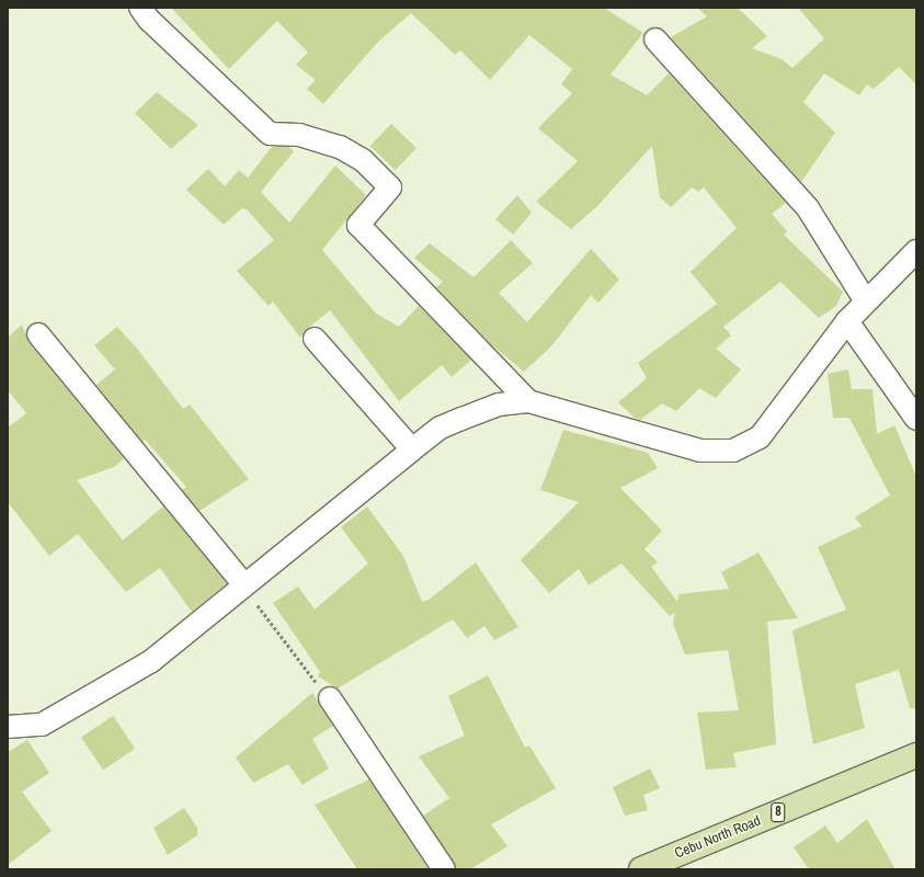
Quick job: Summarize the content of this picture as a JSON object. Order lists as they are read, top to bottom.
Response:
{
  "streets": {
    "main road": ["8", "Cebu North Road"]
  }
}
